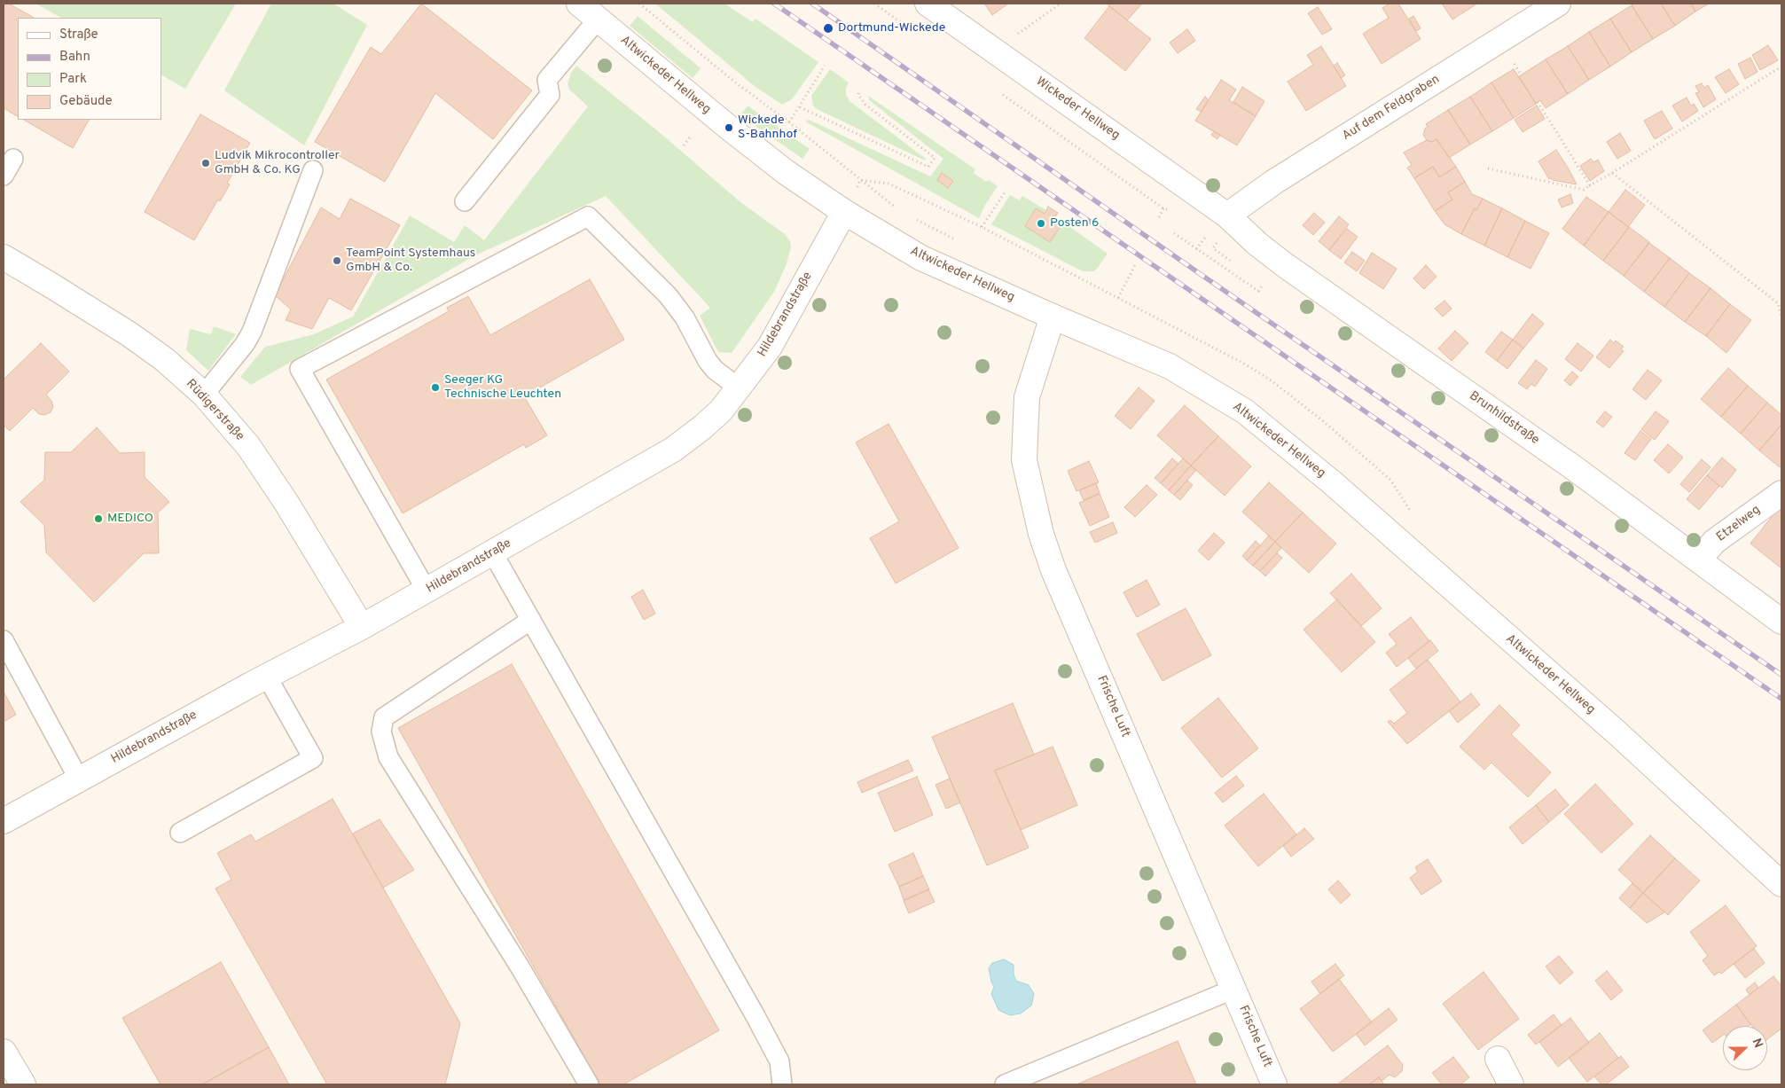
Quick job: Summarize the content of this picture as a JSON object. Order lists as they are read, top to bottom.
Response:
{
  "streets": {
    "street": [
      "Altwickeder Hellweg",
      "Auf dem Feldgraben",
      "Wickeder Hellweg",
      "Hildebrandstraße",
      "Rüdigerstraße",
      "Brunhildstraße",
      "Etzelweg",
      "Frische Luft"
    ]
  },
  "crossings": [
    ["Altwickeder Hellweg", "Hildebrandstraße"],
    ["Altwickeder Hellweg", "Frische Luft"],
    ["Auf dem Feldgraben", "Wickeder Hellweg"],
    ["Auf dem Feldgraben", "Brunhildstraße"],
    ["Wickeder Hellweg", "Brunhildstraße"],
    ["Hildebrandstraße", "Rüdigerstraße"],
    ["Brunhildstraße", "Etzelweg"]
  ],
  "places": [
    "Dortmund-Wickede",
    "Wickede S-Bahnhof",
    "Ludvik Mikrocontroller GmbH & Co. KG",
    "Posten 6",
    "TeamPoint Systemhaus GmbH & Co.",
    "Seeger KG Technische Leuchten",
    "MEDICO"
  ],
  "legend": [
    "Straße",
    "Bahn",
    "Park",
    "Gebäude"
  ],
  "north": "right"
}
